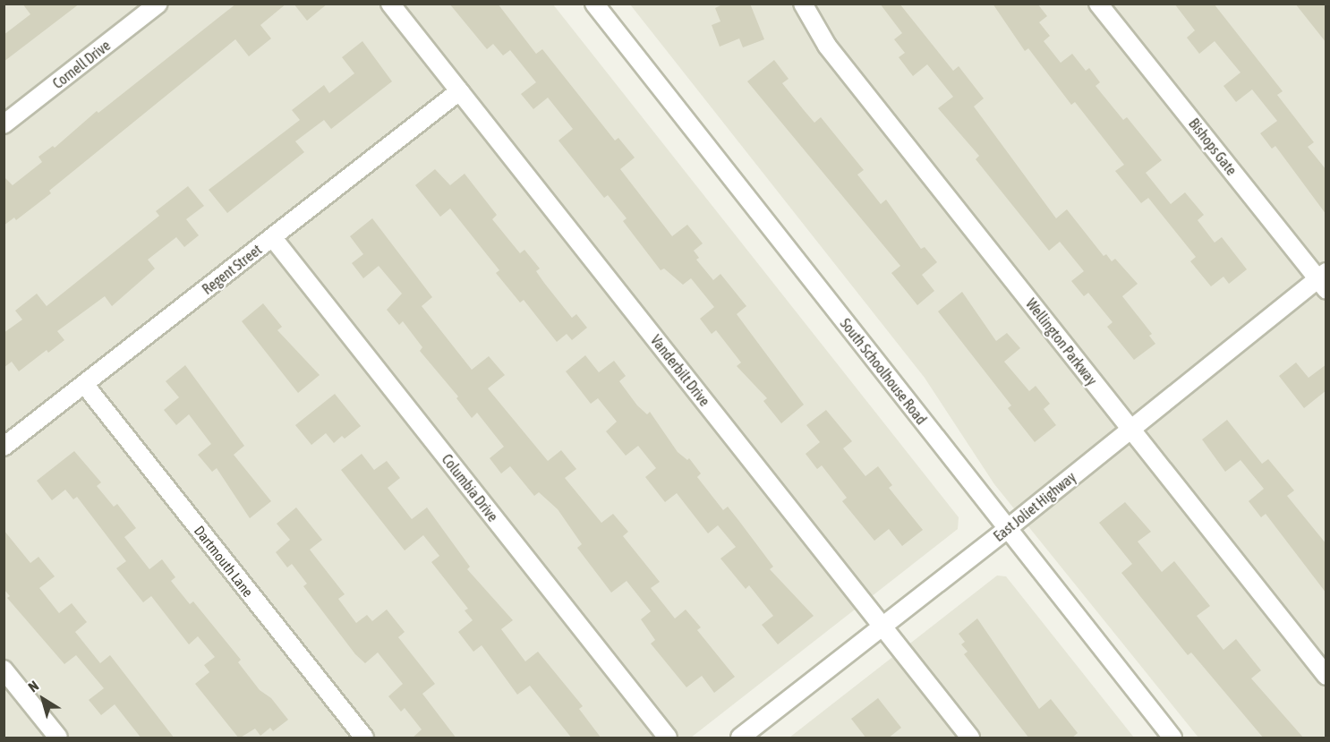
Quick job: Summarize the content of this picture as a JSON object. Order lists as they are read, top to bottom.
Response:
{
  "streets": {
    "street": [
      "Cornell Drive",
      "Bishops Gate",
      "Regent Street",
      "Wellington Parkway",
      "Vanderbilt Drive",
      "South Schoolhouse Road",
      "Columbia Drive",
      "East Joliet Highway",
      "Dartmouth Lane"
    ]
  },
  "crossings": [
    ["Bishops Gate", "East Joliet Highway"],
    ["Regent Street", "Vanderbilt Drive"],
    ["Regent Street", "Columbia Drive"],
    ["Regent Street", "Dartmouth Lane"],
    ["Wellington Parkway", "East Joliet Highway"],
    ["Vanderbilt Drive", "East Joliet Highway"],
    ["South Schoolhouse Road", "East Joliet Highway"]
  ],
  "north": "top left"
}
